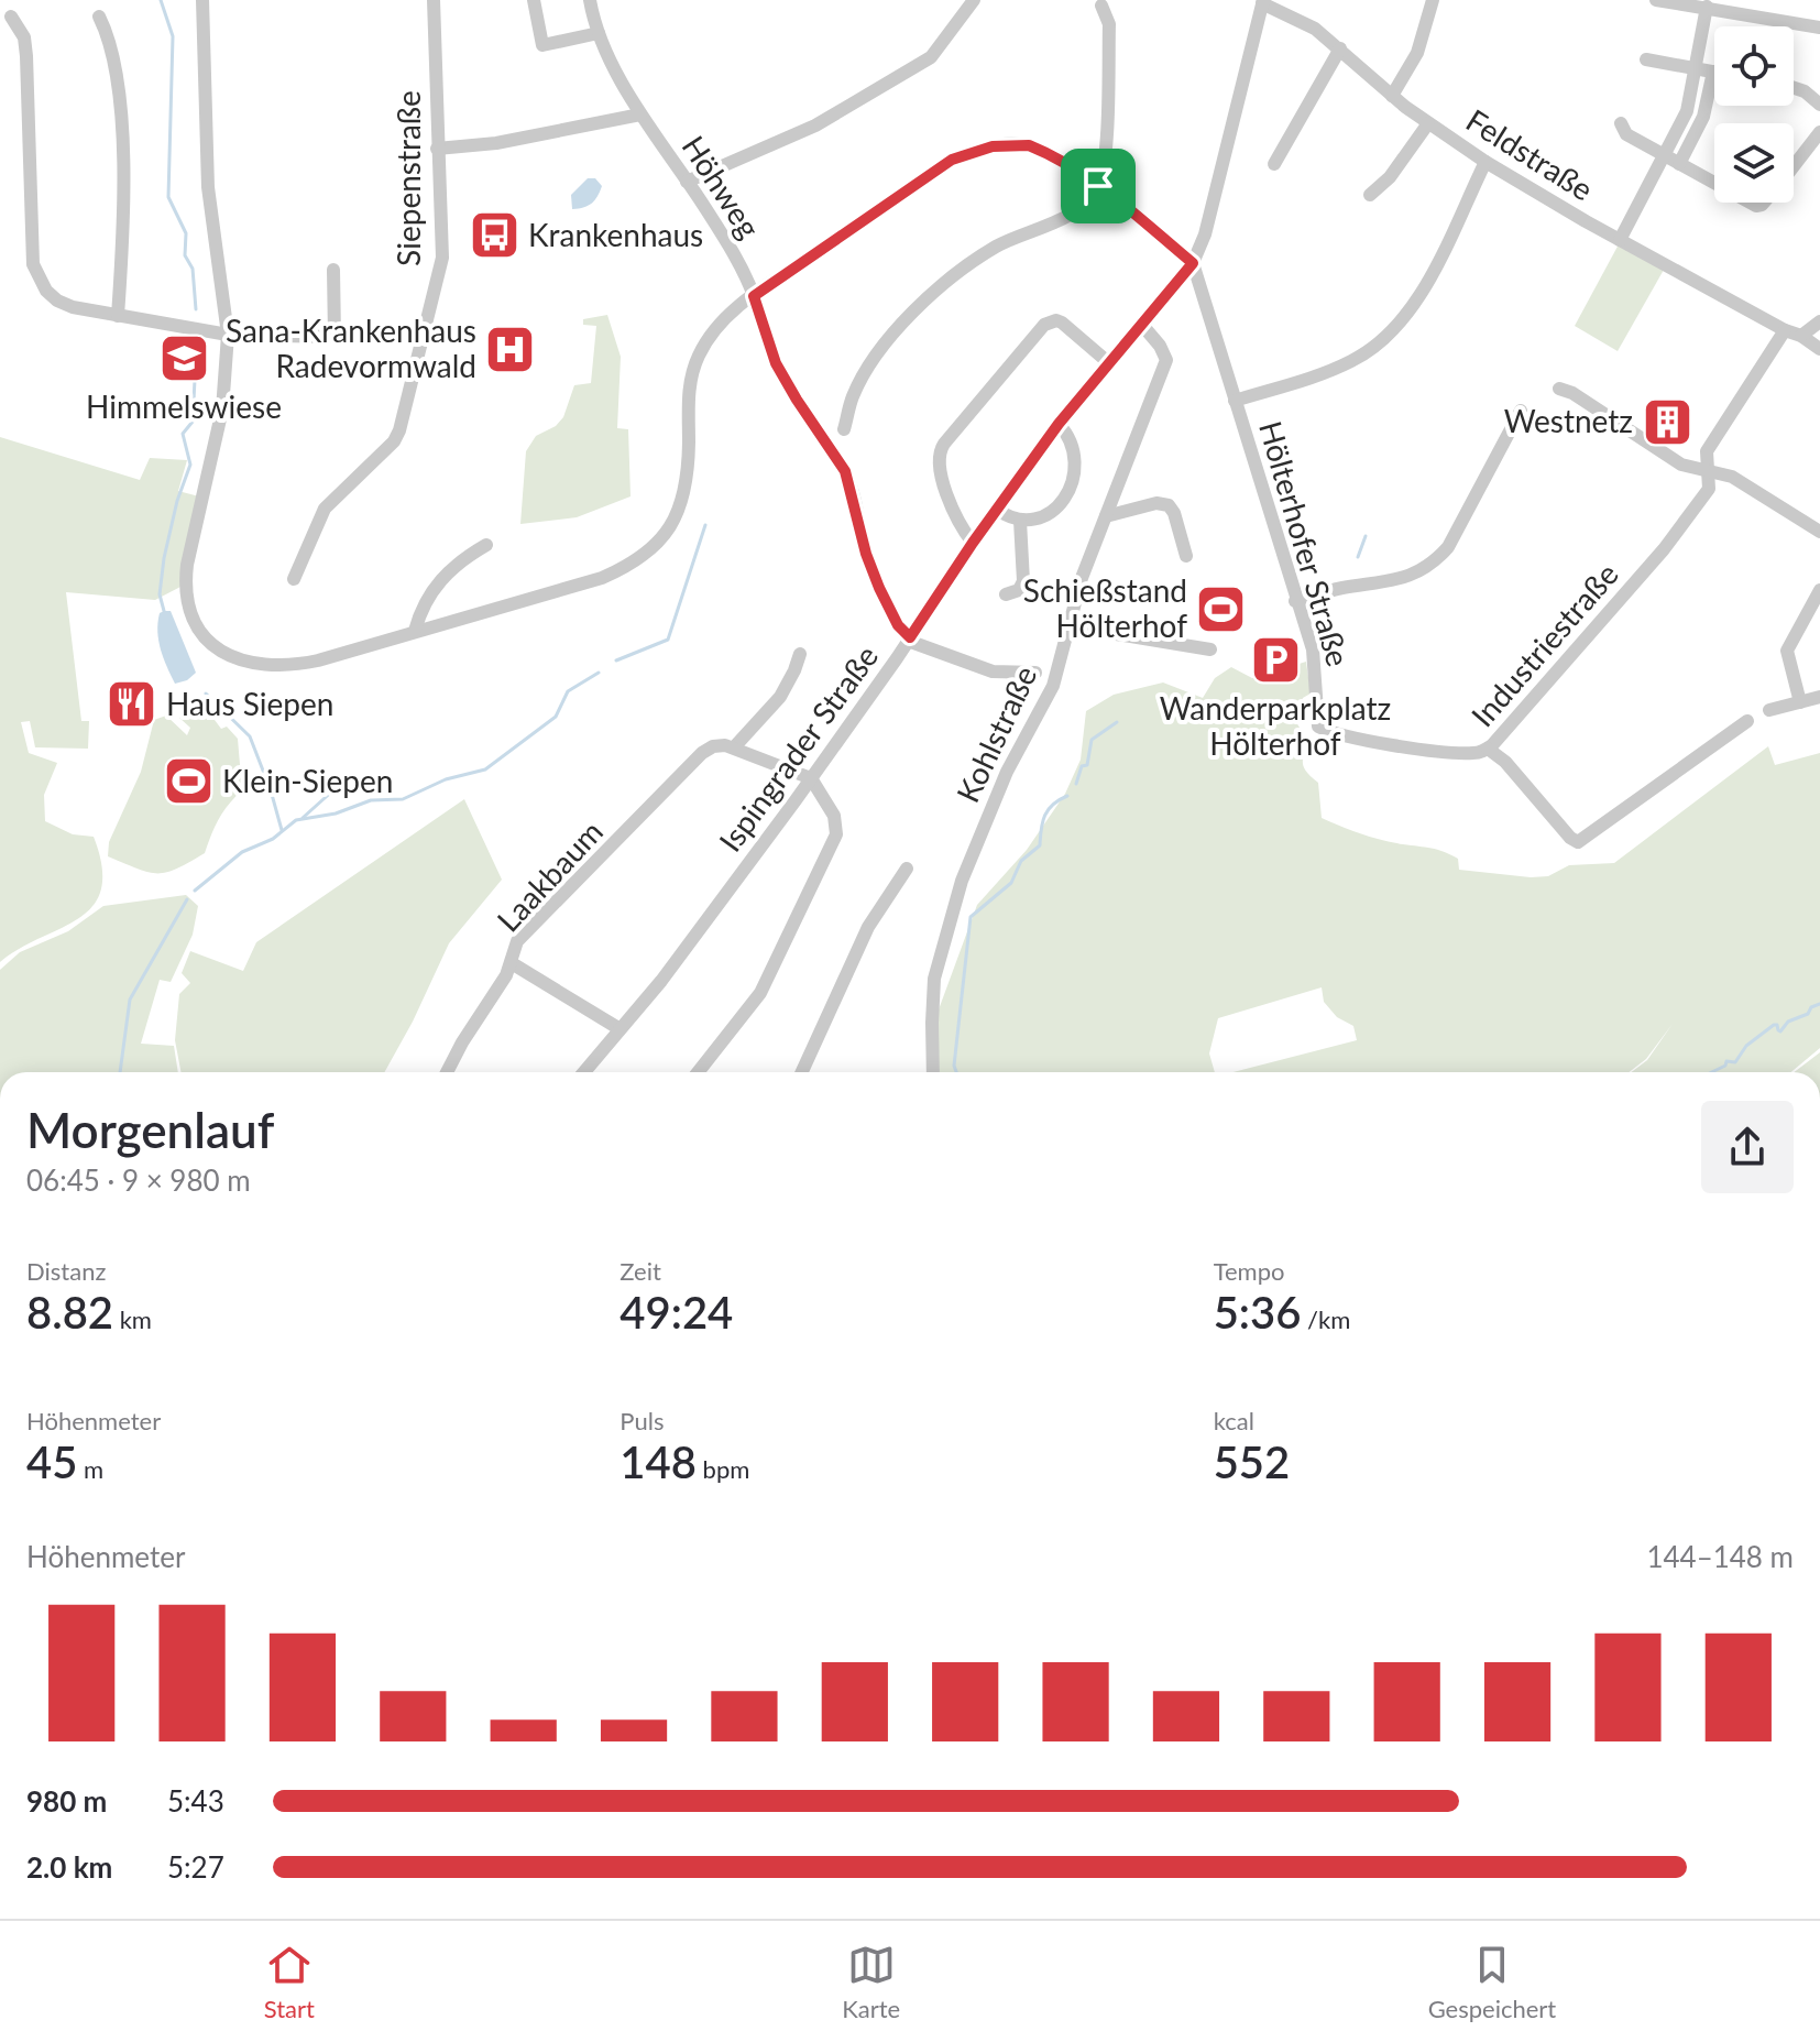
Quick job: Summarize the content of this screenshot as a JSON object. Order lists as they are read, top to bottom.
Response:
{
  "streets": {
    "street": [
      "Feldstraße",
      "Siepenstraße",
      "Höhweg",
      "Hölterhofer Straße",
      "Industriestraße",
      "Kohlstraße",
      "Ispingrader Straße",
      "Laakbaum"
    ]
  },
  "crossings": [
    ["Feldstraße", "Industriestraße"],
    ["Höhweg", "Ispingrader Straße"],
    ["Hölterhofer Straße", "Industriestraße"],
    ["Hölterhofer Straße", "Ispingrader Straße"],
    ["Kohlstraße", "Ispingrader Straße"]
  ],
  "places": {
    "bus stop": ["Krankenhaus"],
    "hospital": ["Sana-Krankenhaus Radevormwald"],
    "school or university": ["Himmelswiese"],
    "building": ["Westnetz"],
    "sports": ["Schießstand Hölterhof", "Klein-Siepen"],
    "parking": ["Wanderparkplatz Hölterhof"],
    "restaurant": ["Haus Siepen"]
  },
  "page": {
    "heading": ["Morgenlauf", "06:45 · 9 × 980 m"],
    "stats": [
      ["Distanz", "8.82 km"],
      ["Zeit", "49:24"],
      ["Tempo", "5:36 /km"],
      ["Höhenmeter", "45 m"],
      ["Puls", "148 bpm"],
      ["kcal", "552"]
    ],
    "chart": ["Höhenmeter", "144–148 m"],
    "list": [
      {
        "name": "980 m",
        "note": "5:43"
      },
      {
        "name": "2.0 km",
        "note": "5:27"
      }
    ],
    "tabs": ["Start", "Karte", "Gespeichert"]
  }
}
